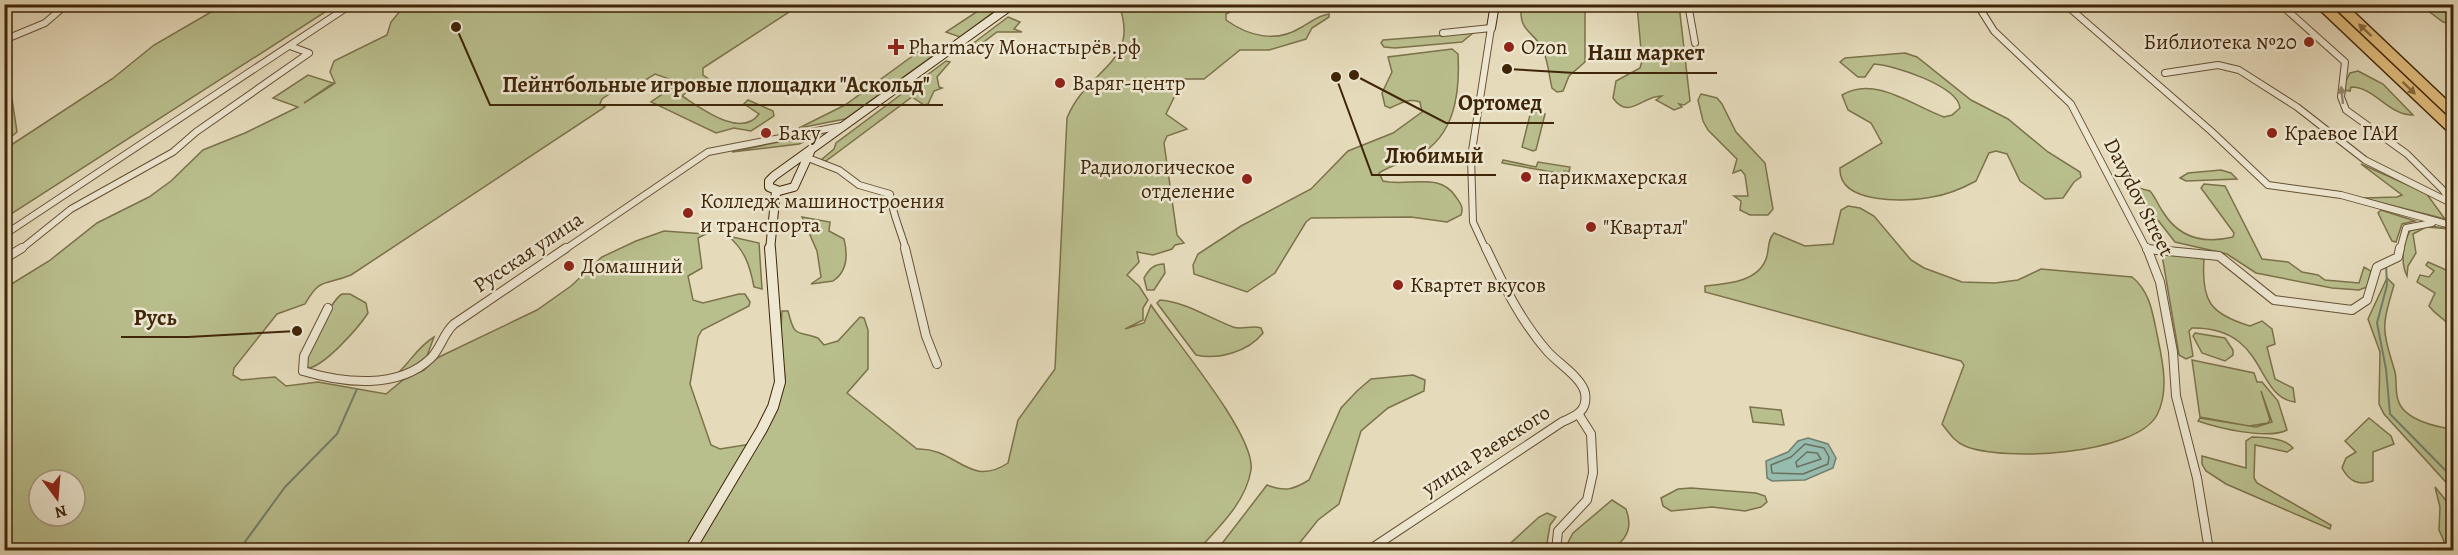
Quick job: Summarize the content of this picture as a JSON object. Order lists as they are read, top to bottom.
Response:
{
  "streets": {
    "street": ["Davydov Street", "Русская улица", "улица Раевского"]
  },
  "places": {
    "other": [
      "Пейнтбольные игровые площадки \"Аскольд\"",
      "Библиотека №20",
      "Ozon",
      "Наш маркет",
      "Ортомед",
      "Любимый",
      "Варяг-центр",
      "Баку",
      "Краевое ГАИ",
      "парикмахерская",
      "Радиологическое отделение",
      "Колледж машиностроения и транспорта",
      "\"Квартал\"",
      "Домашний",
      "Квартет вкусов",
      "Русь"
    ],
    "health": ["Pharmacy Монастырёв.рф"]
  },
  "north": "bottom"
}
